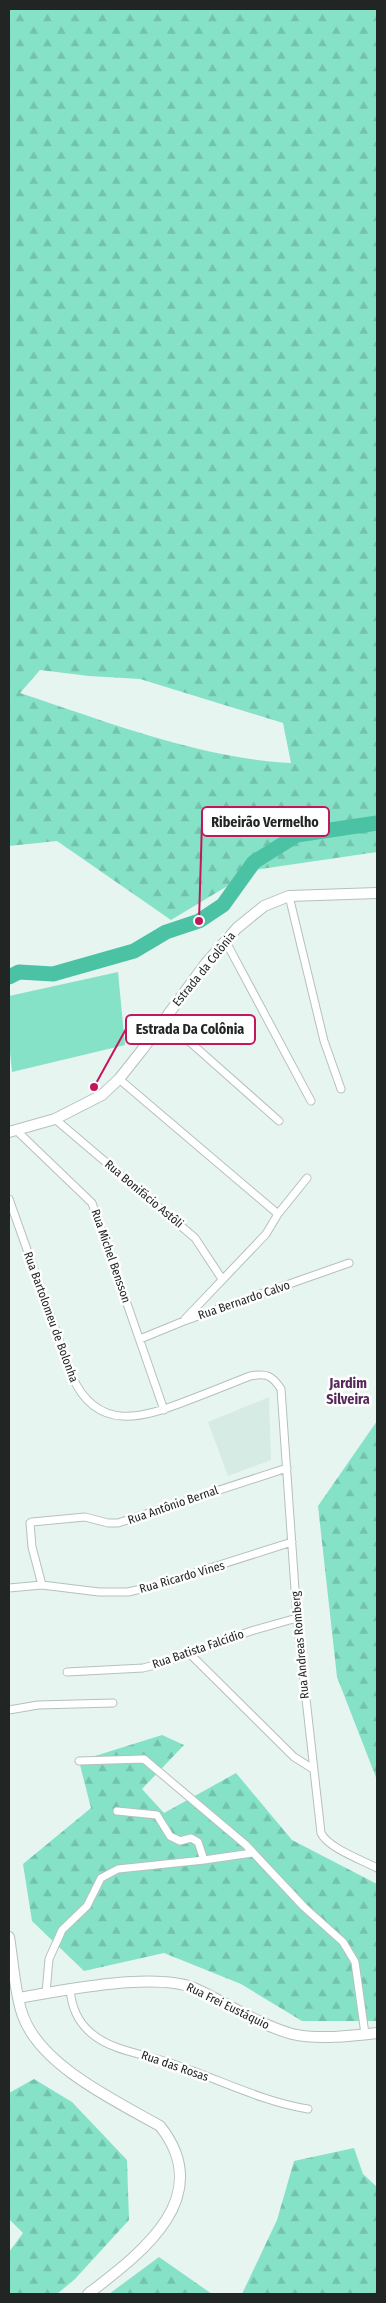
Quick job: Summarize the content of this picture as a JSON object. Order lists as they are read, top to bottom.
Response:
{
  "streets": {
    "street": [
      "Estrada da Colônia",
      "Rua Bonifácio Astôli",
      "Rua Michel Bensson",
      "Rua Bernardo Calvo",
      "Rua Bartolomeu de Bolonha",
      "Rua Antônio Bernal",
      "Rua Ricardo Vines",
      "Rua Andreas Romberg",
      "Rua Batista Falcídio",
      "Rua Frei Eustáquio",
      "Rua das Rosas"
    ]
  },
  "crossings": [
    ["Estrada da Colônia", "Rua Bonifácio Astôli"],
    ["Estrada da Colônia", "Rua Michel Bensson"],
    ["Rua Michel Bensson", "Rua Bernardo Calvo"],
    ["Rua Michel Bensson", "Rua Bartolomeu de Bolonha"],
    ["Rua Bartolomeu de Bolonha", "Rua Andreas Romberg"],
    ["Rua Antônio Bernal", "Rua Ricardo Vines"],
    ["Rua Antônio Bernal", "Rua Andreas Romberg"],
    ["Rua Ricardo Vines", "Rua Andreas Romberg"],
    ["Rua Andreas Romberg", "Rua Batista Falcídio"],
    ["Rua Frei Eustáquio", "Rua das Rosas"]
  ],
  "districts": ["Jardim Silveira"],
  "places": ["Ribeirão Vermelho", "Estrada Da Colônia"]
}
